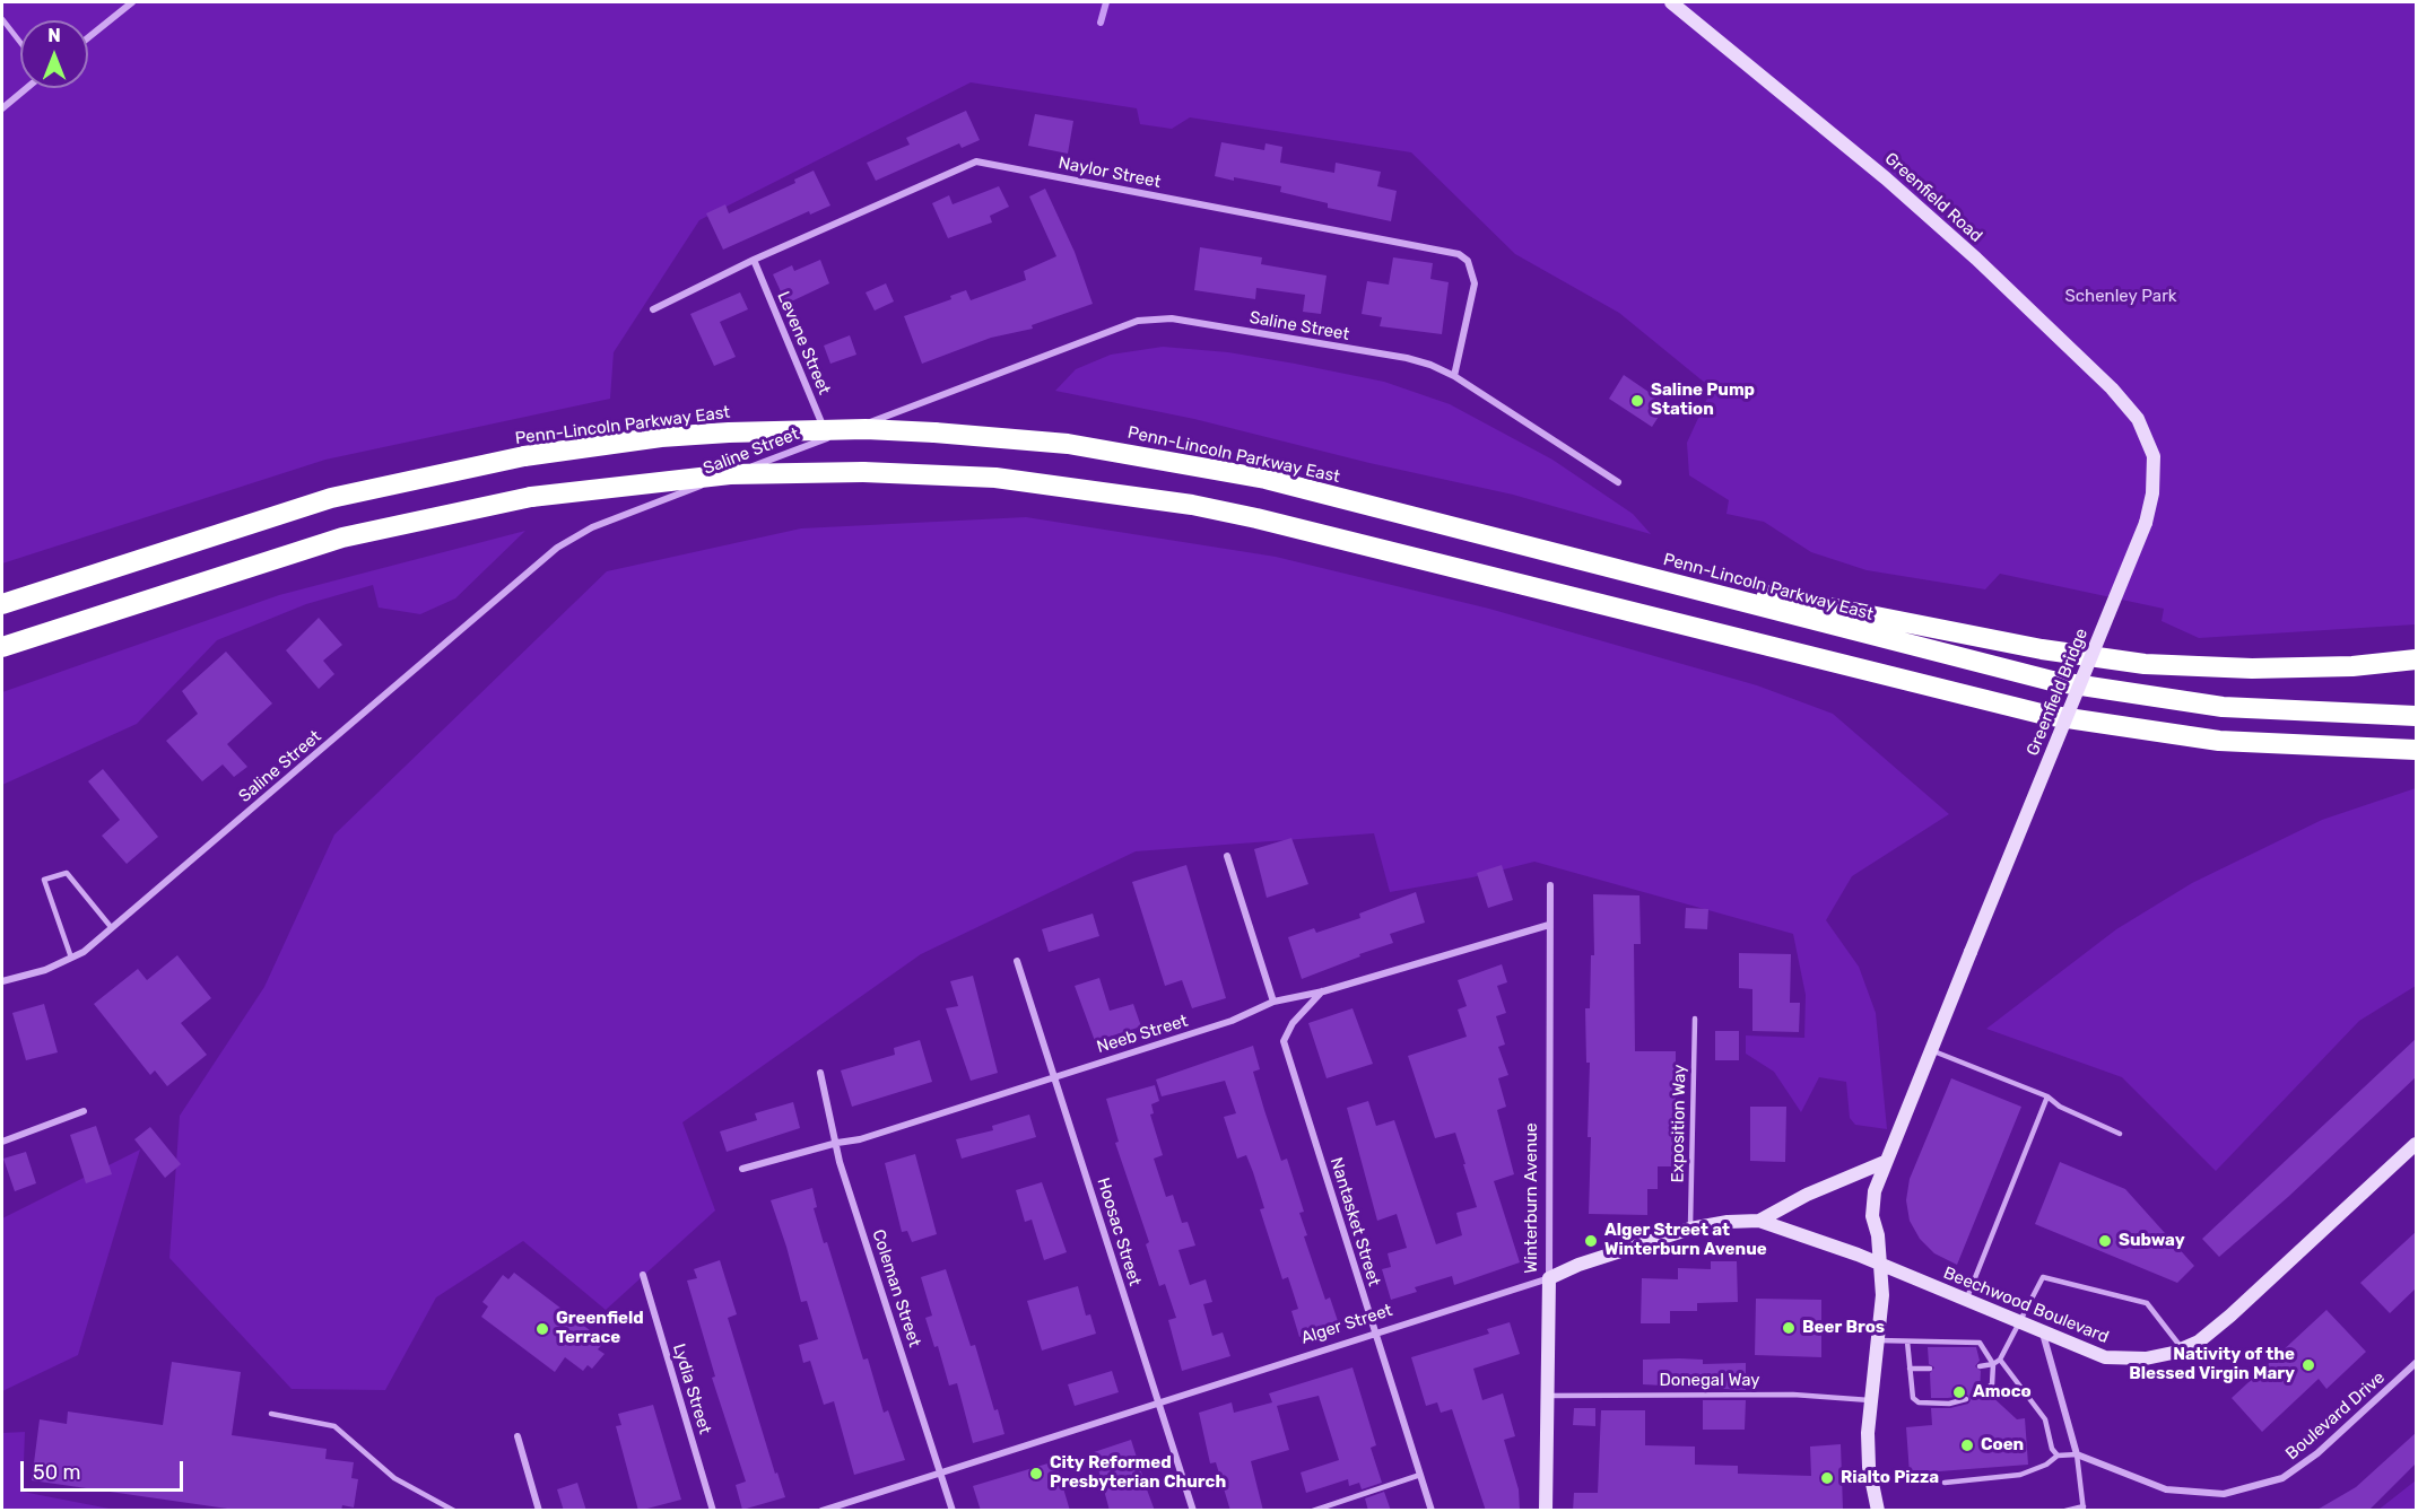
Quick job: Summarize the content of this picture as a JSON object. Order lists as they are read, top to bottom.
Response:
{
  "streets": {
    "highway": ["Penn-Lincoln Parkway East"],
    "main road": [
      "Greenfield Road",
      "Greenfield Bridge",
      "Winterburn Avenue",
      "Beechwood Boulevard",
      "Alger Street"
    ],
    "street": [
      "Naylor Street",
      "Saline Street",
      "Levene Street",
      "Neeb Street",
      "Nantasket Street",
      "Hoosac Street",
      "Coleman Street",
      "Lydia Street",
      "Boulevard Drive"
    ],
    "lane": ["Exposition Way", "Donegal Way"]
  },
  "crossings": [
    ["Naylor Street", "Saline Street"],
    ["Naylor Street", "Levene Street"],
    ["Greenfield Road", "Greenfield Bridge"],
    ["Saline Street", "Levene Street"],
    ["Neeb Street", "Winterburn Avenue"],
    ["Neeb Street", "Nantasket Street"],
    ["Neeb Street", "Hoosac Street"],
    ["Neeb Street", "Coleman Street"],
    ["Exposition Way", "Alger Street"],
    ["Winterburn Avenue", "Alger Street"],
    ["Winterburn Avenue", "Donegal Way"],
    ["Nantasket Street", "Alger Street"],
    ["Hoosac Street", "Alger Street"],
    ["Coleman Street", "Alger Street"],
    ["Beechwood Boulevard", "Alger Street"]
  ],
  "parks": ["Schenley Park"],
  "places": [
    "Saline Pump Station",
    "Alger Street at Winterburn Avenue",
    "Subway",
    "Beer Bros",
    "Greenfield Terrace",
    "Nativity of the Blessed Virgin Mary",
    "Amoco",
    "Coen",
    "City Reformed Presbyterian Church",
    "Rialto Pizza"
  ],
  "scale_bar": "50 m",
  "north": "top"
}
